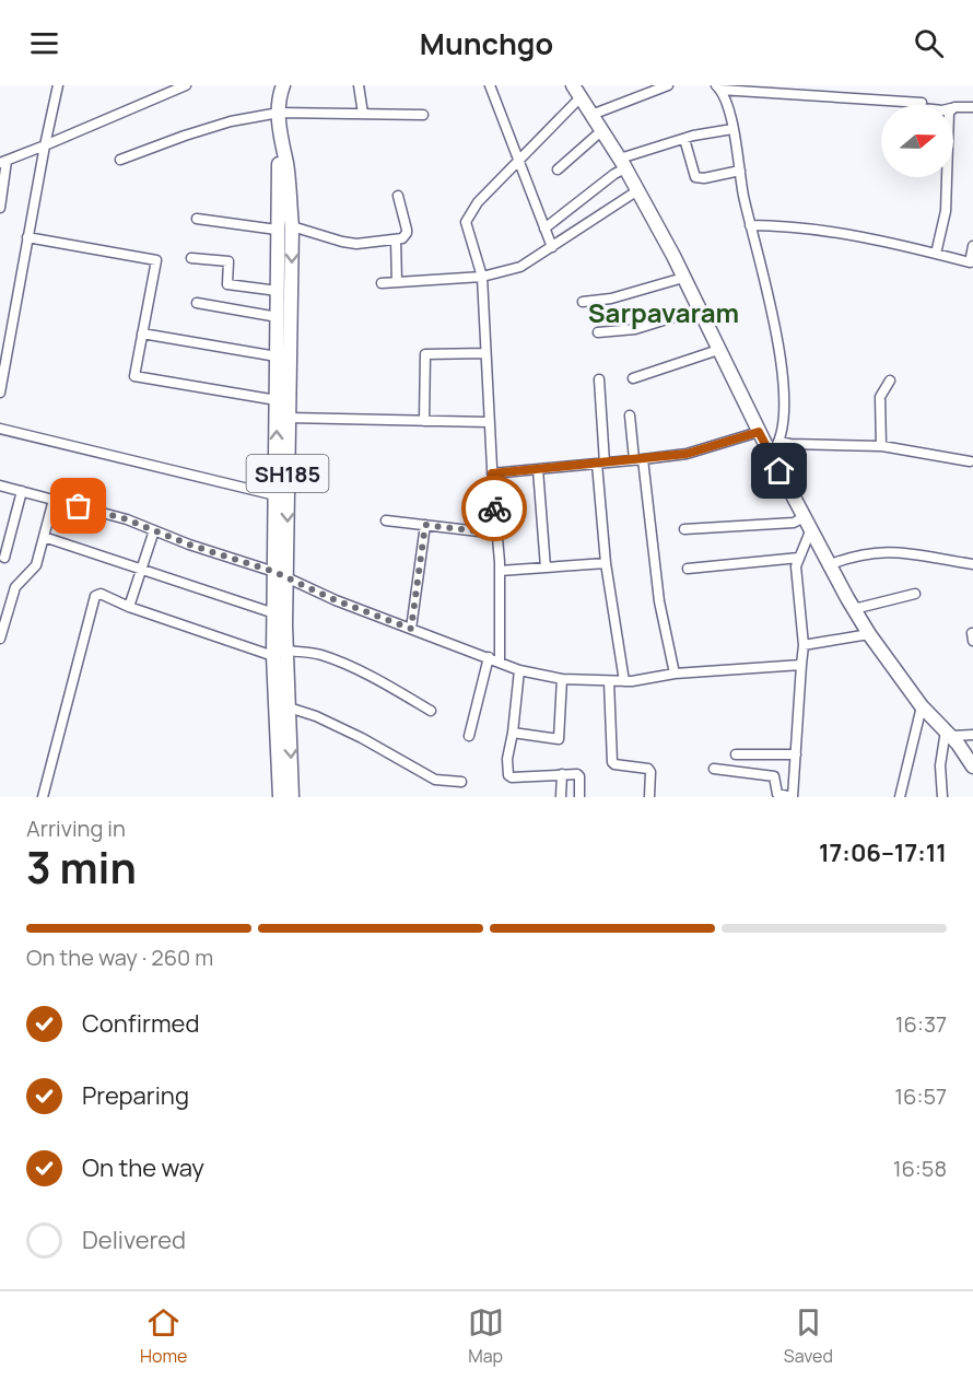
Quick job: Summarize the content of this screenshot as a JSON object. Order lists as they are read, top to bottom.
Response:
{
  "streets": {
    "main road": ["SH185"]
  },
  "districts": ["Sarpavaram"],
  "north": "right",
  "page": {
    "header": "Munchgo",
    "heading": ["3 min", "Arriving in", "17:06–17:11"],
    "bar": "On the way · 260 m",
    "list": [
      ["Confirmed", "16:37"],
      ["Preparing", "16:57"],
      ["On the way", "16:58"],
      "Delivered"
    ],
    "tabs": ["Home", "Map", "Saved"]
  }
}
